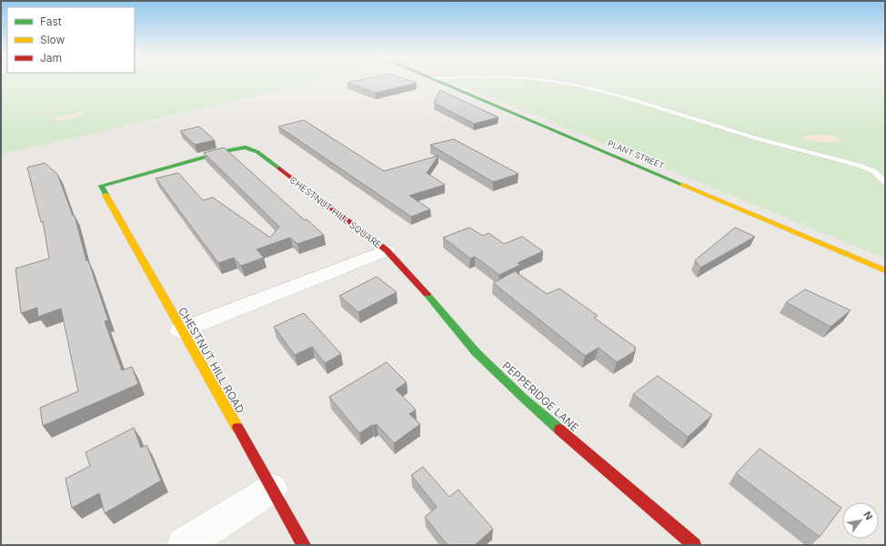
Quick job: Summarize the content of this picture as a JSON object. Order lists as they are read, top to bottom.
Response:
{
  "streets": {
    "street": [
      "PLANT STREET",
      "CHESTNUT HILL SQUARE",
      "CHESTNUT HILL ROAD",
      "PEPPERIDGE LANE"
    ]
  },
  "crossings": [
    ["CHESTNUT HILL SQUARE", "CHESTNUT HILL ROAD"],
    ["CHESTNUT HILL SQUARE", "PEPPERIDGE LANE"]
  ],
  "legend": ["Fast", "Slow", "Jam"],
  "north": "top right"
}
